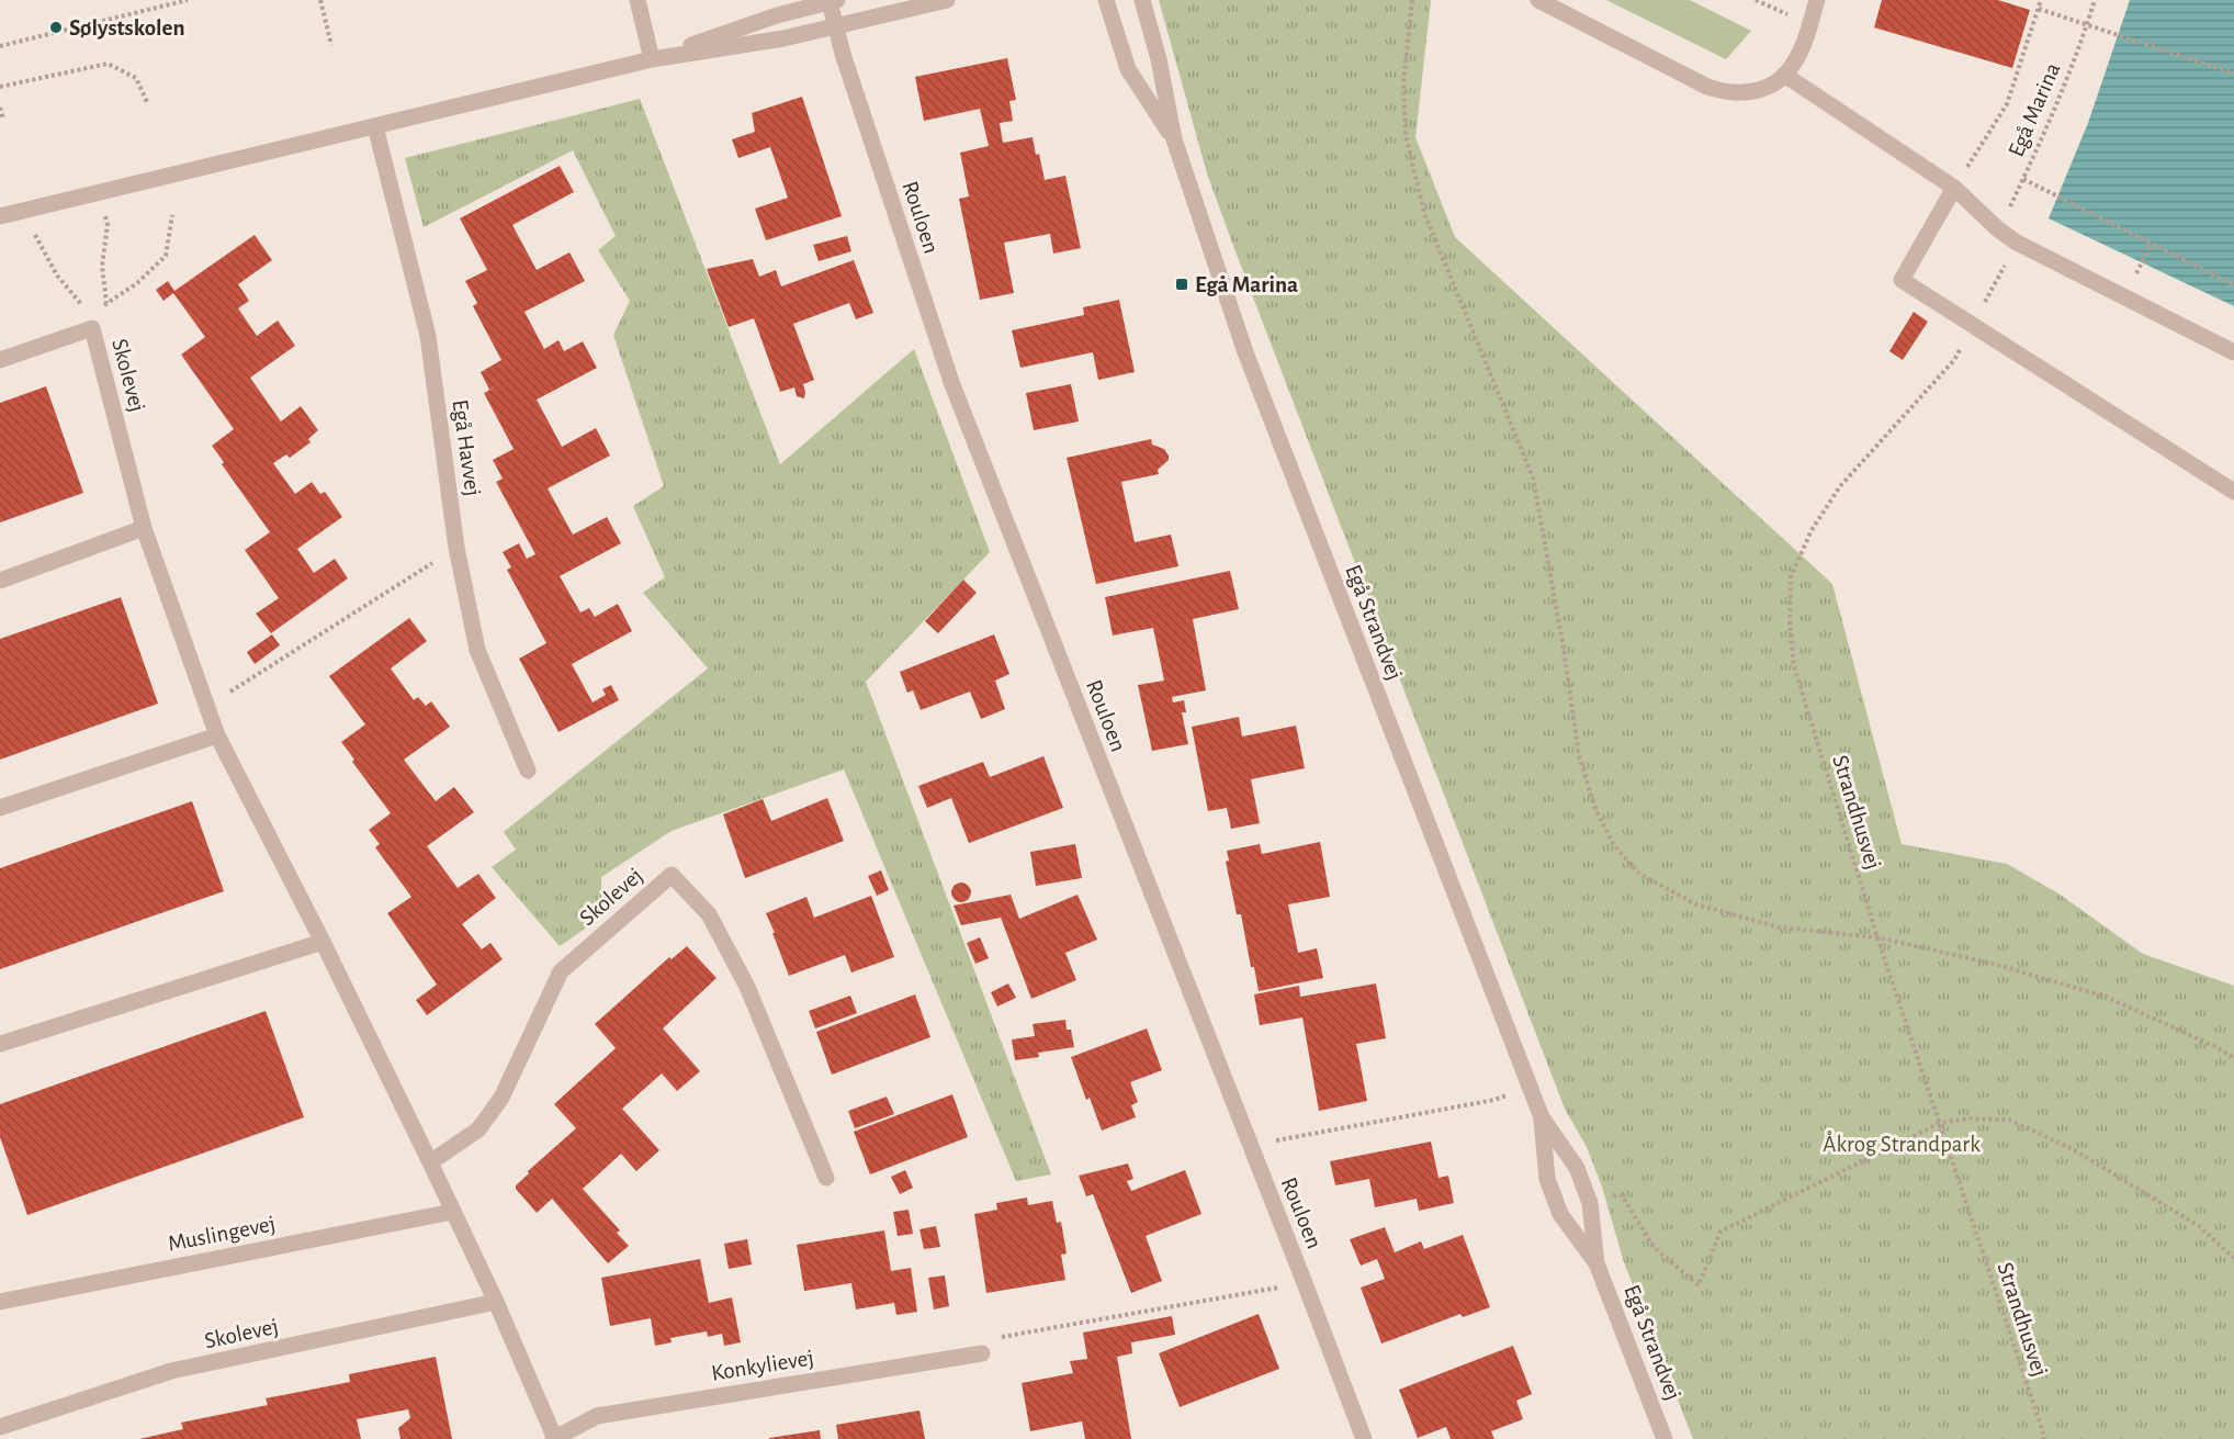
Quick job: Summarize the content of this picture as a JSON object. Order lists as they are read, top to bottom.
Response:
{
  "streets": {
    "street": [
      "Rouloen",
      "Skolevej",
      "Egå Havvej",
      "Egå Strandvej",
      "Muslingevej",
      "Konkylievej"
    ],
    "path": ["Egå Marina", "Strandhusvej"]
  },
  "crossings": [
    ["Skolevej", "Muslingevej"],
    ["Skolevej", "Konkylievej"]
  ],
  "parks": ["Åkrog Strandpark"],
  "places": {
    "other": ["Sølystskolen"],
    "transit": ["Egå Marina"]
  }
}
